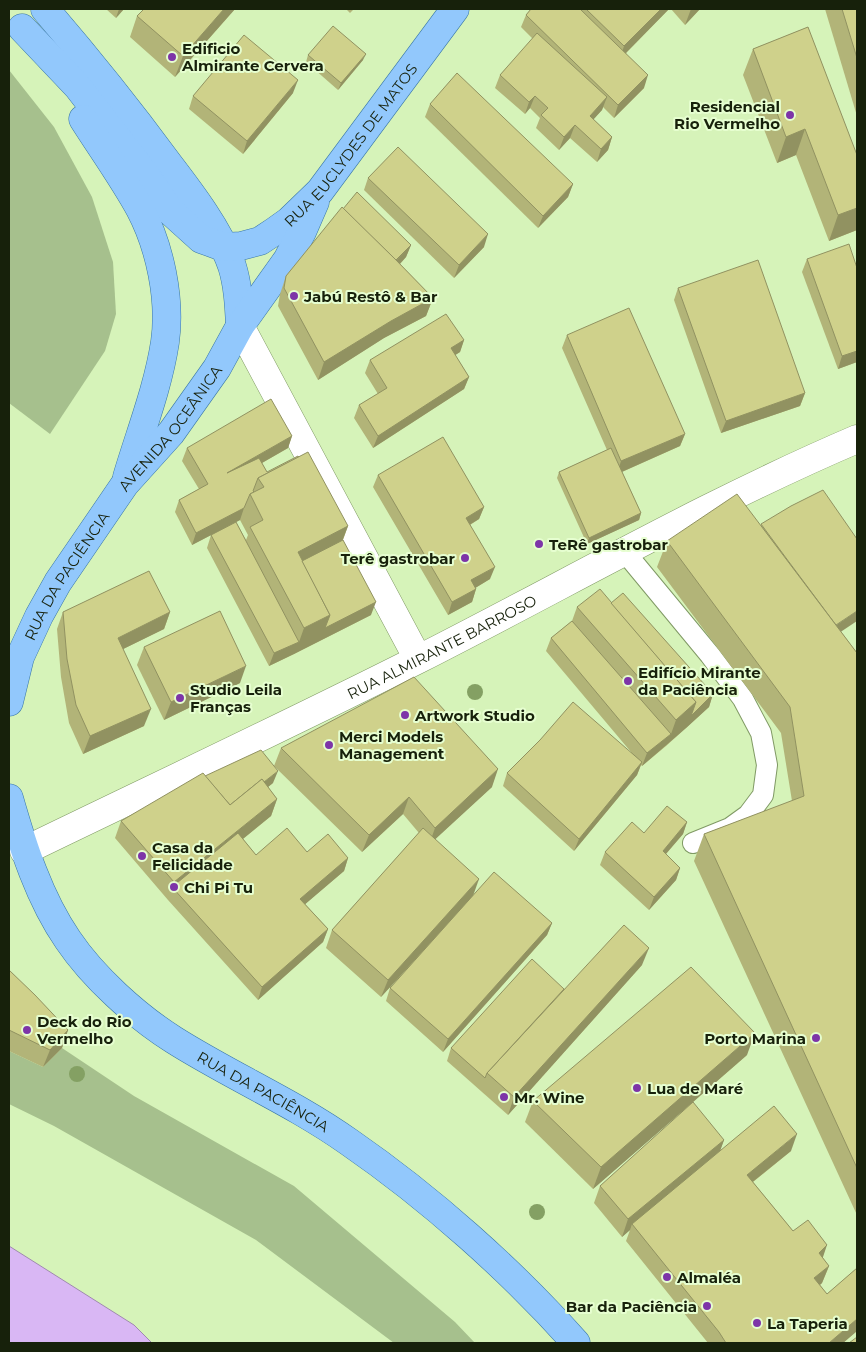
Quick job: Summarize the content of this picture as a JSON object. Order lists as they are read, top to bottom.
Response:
{
  "streets": {
    "main road": ["RUA EUCLYDES DE MATOS", "AVENIDA OCEÂNICA", "RUA DA PACIÊNCIA"],
    "street": ["RUA ALMIRANTE BARROSO"]
  },
  "crossings": [
    ["RUA EUCLYDES DE MATOS", "AVENIDA OCEÂNICA"],
    ["AVENIDA OCEÂNICA", "RUA DA PACIÊNCIA"],
    ["RUA DA PACIÊNCIA", "RUA ALMIRANTE BARROSO"]
  ],
  "places": [
    "Edificio Almirante Cervera",
    "Residencial Rio Vermelho",
    "Jabú Restô & Bar",
    "TeRê gastrobar",
    "Terê gastrobar",
    "Edifício Mirante da Paciência",
    "Studio Leila Franças",
    "Artwork Studio",
    "Merci Models Management",
    "Casa da Felicidade",
    "Chi Pi Tu",
    "Deck do Rio Vermelho",
    "Porto Marina",
    "Lua de Maré",
    "Mr. Wine",
    "Almaléa",
    "Bar da Paciência",
    "La Taperia"
  ]
}
